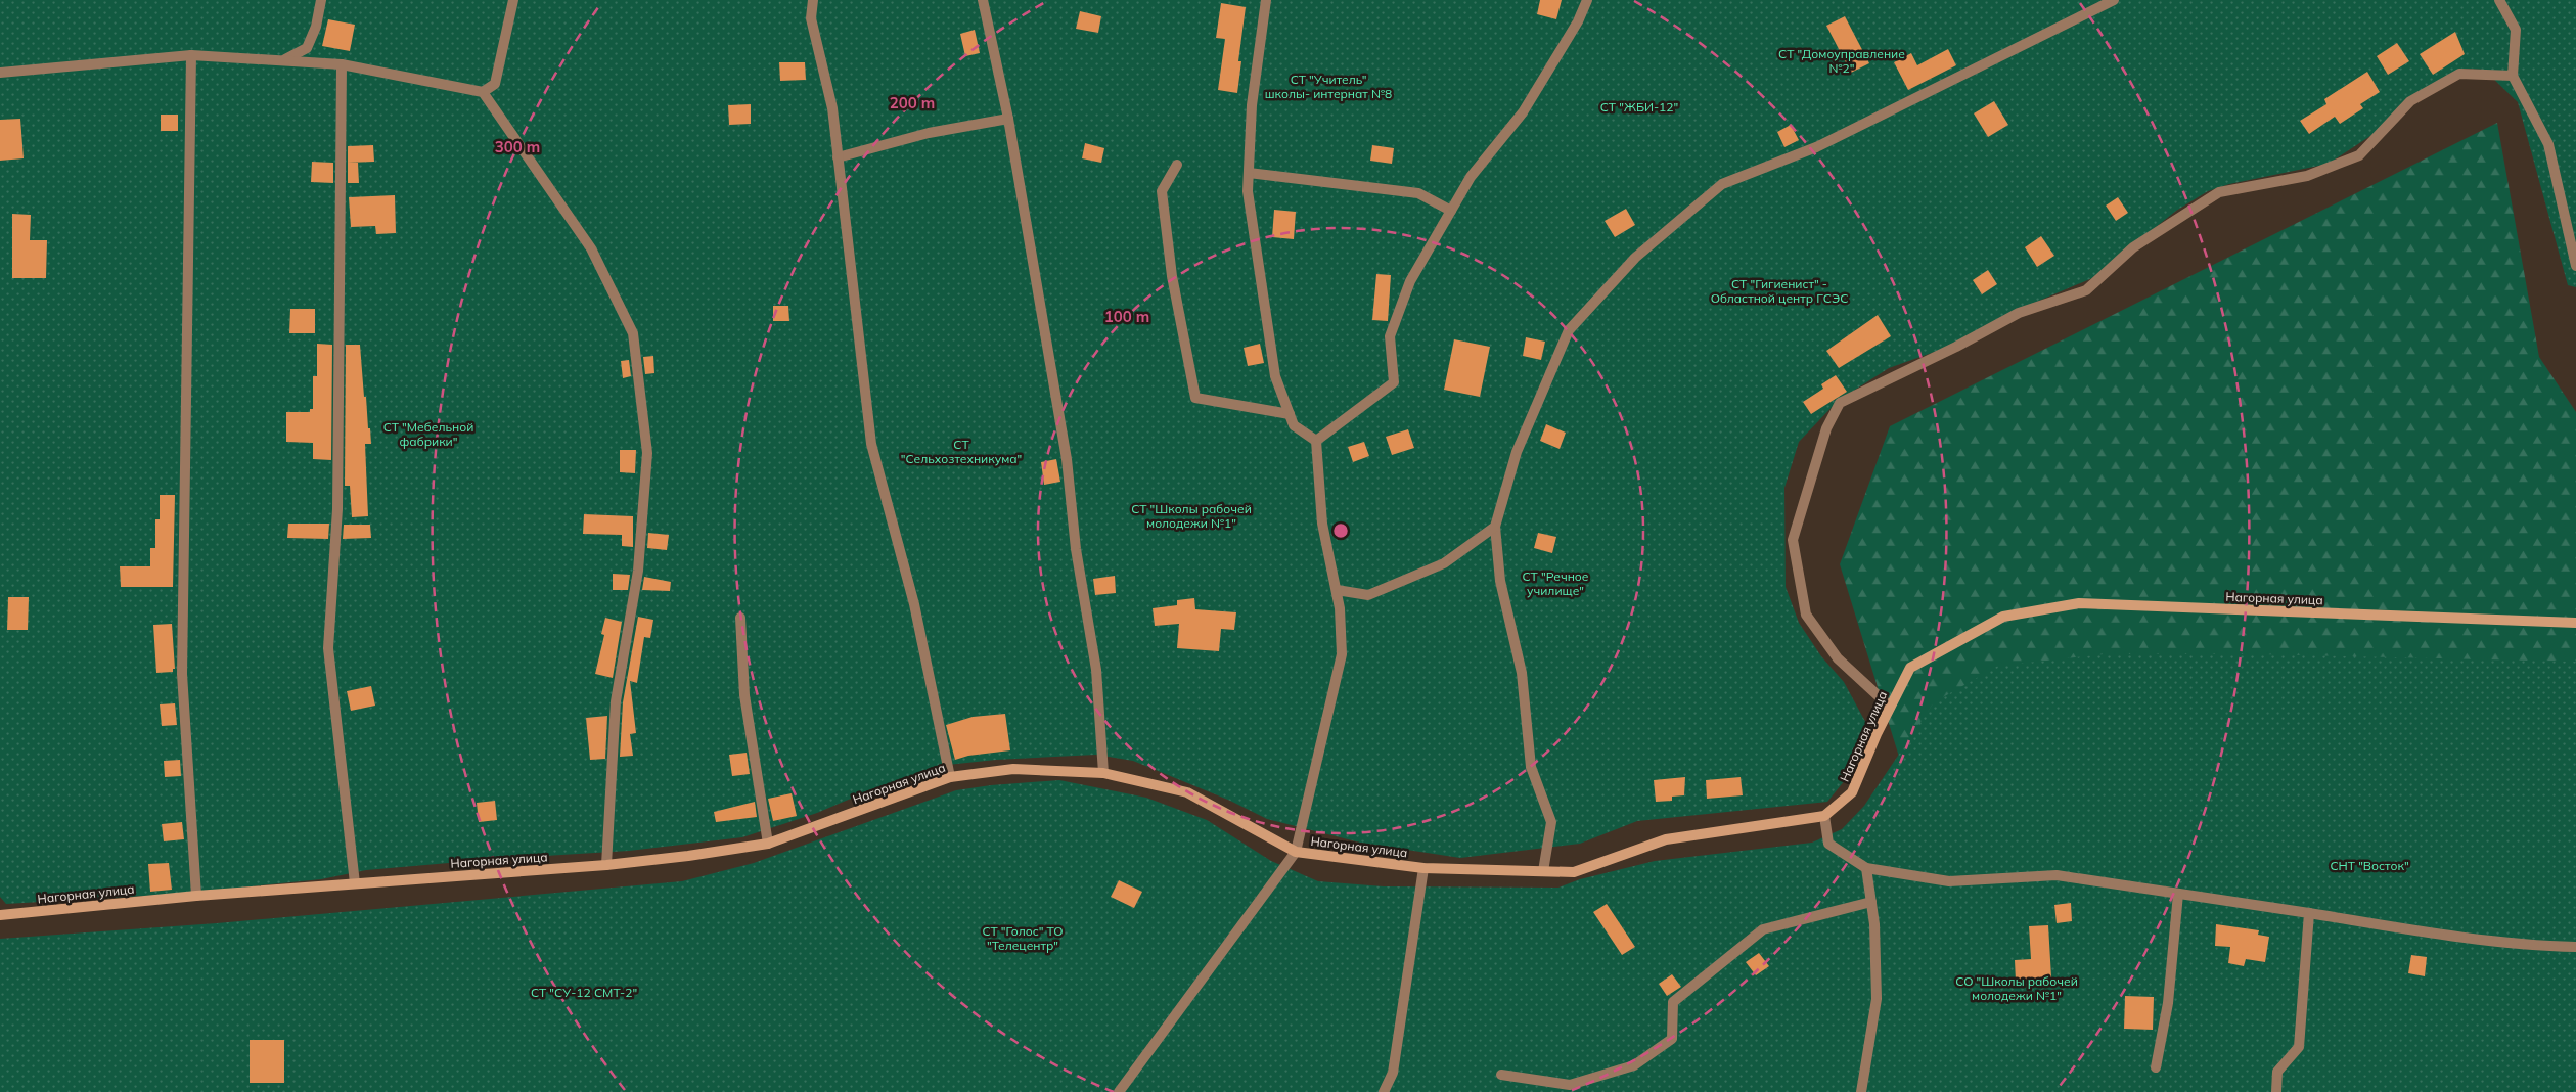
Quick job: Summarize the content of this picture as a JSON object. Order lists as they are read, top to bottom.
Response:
{
  "streets": {
    "street": ["Нагорная улица"]
  },
  "parks": [
    "СТ \"Домоуправление №2\"",
    "СТ \"Учитель\" школы- интернат №8",
    "СТ \"ЖБИ-12\"",
    "СТ \"Гигиенист\" - Областной центр ГСЭС",
    "СТ \"Мебельной фабрики\"",
    "СТ \"Сельхозтехникума\"",
    "СТ \"Школы рабочей молодежи №1\"",
    "СТ \"Речное училище\"",
    "СНТ \"Восток\"",
    "СТ \"Голос\" ТО \"Телецентр\"",
    "СО \"Школы рабочей молодежи №1\"",
    "СТ \"СУ-12 СМТ-2\""
  ],
  "rings": ["200 m", "300 m", "100 m"]
}
